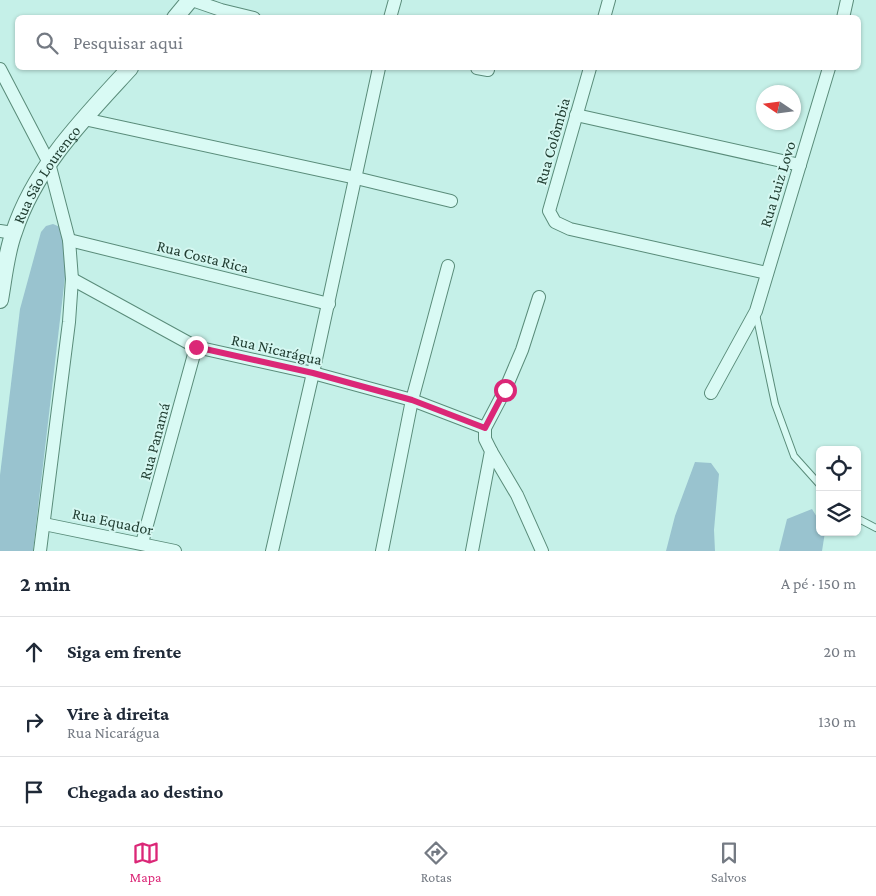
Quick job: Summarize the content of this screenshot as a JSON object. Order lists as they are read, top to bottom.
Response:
{
  "streets": {
    "street": [
      "Rua Colômbia",
      "Rua São Lourenço",
      "Rua Luiz Lovo",
      "Rua Costa Rica",
      "Rua Nicarágua",
      "Rua Panamá",
      "Rua Equador"
    ]
  },
  "crossings": [
    ["Rua Colômbia", "Rua Luiz Lovo"],
    ["Rua Nicarágua", "Rua Panamá"],
    ["Rua Panamá", "Rua Equador"]
  ],
  "north": "left",
  "page": {
    "search": "Pesquisar aqui",
    "heading": ["2 min", "A pé · 150 m"],
    "list": [
      ["Siga em frente", "20 m"],
      ["Vire à direita", "Rua Nicarágua", "130 m"],
      "Chegada ao destino"
    ],
    "nav": ["Mapa", "Rotas", "Salvos"]
  }
}
